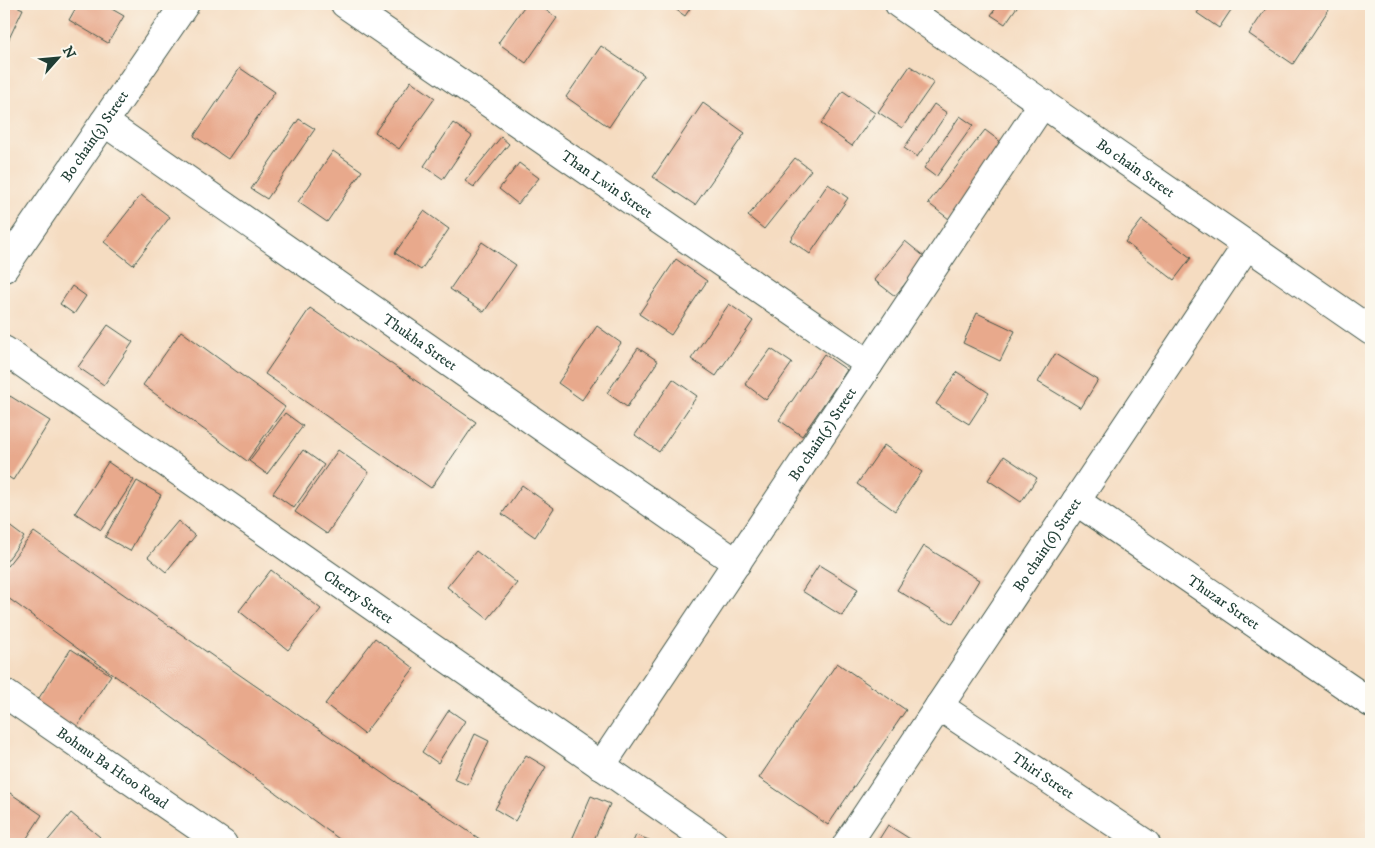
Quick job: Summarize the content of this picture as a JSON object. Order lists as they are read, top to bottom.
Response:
{
  "streets": {
    "street": [
      "Bo chain(3) Street",
      "Bo chain Street",
      "Than Lwin Street",
      "Thukha Street",
      "Bo chain(5) Street",
      "Bo chain(6) Street",
      "Cherry Street",
      "Thuzar Street",
      "Bohmu Ba Htoo Road",
      "Thiri Street"
    ]
  },
  "crossings": [
    ["Bo chain(3) Street", "Thukha Street"],
    ["Bo chain Street", "Bo chain(5) Street"],
    ["Bo chain Street", "Bo chain(6) Street"],
    ["Than Lwin Street", "Bo chain(5) Street"],
    ["Thukha Street", "Bo chain(5) Street"],
    ["Bo chain(5) Street", "Cherry Street"],
    ["Bo chain(6) Street", "Thuzar Street"],
    ["Bo chain(6) Street", "Thiri Street"]
  ],
  "north": "top right"
}
